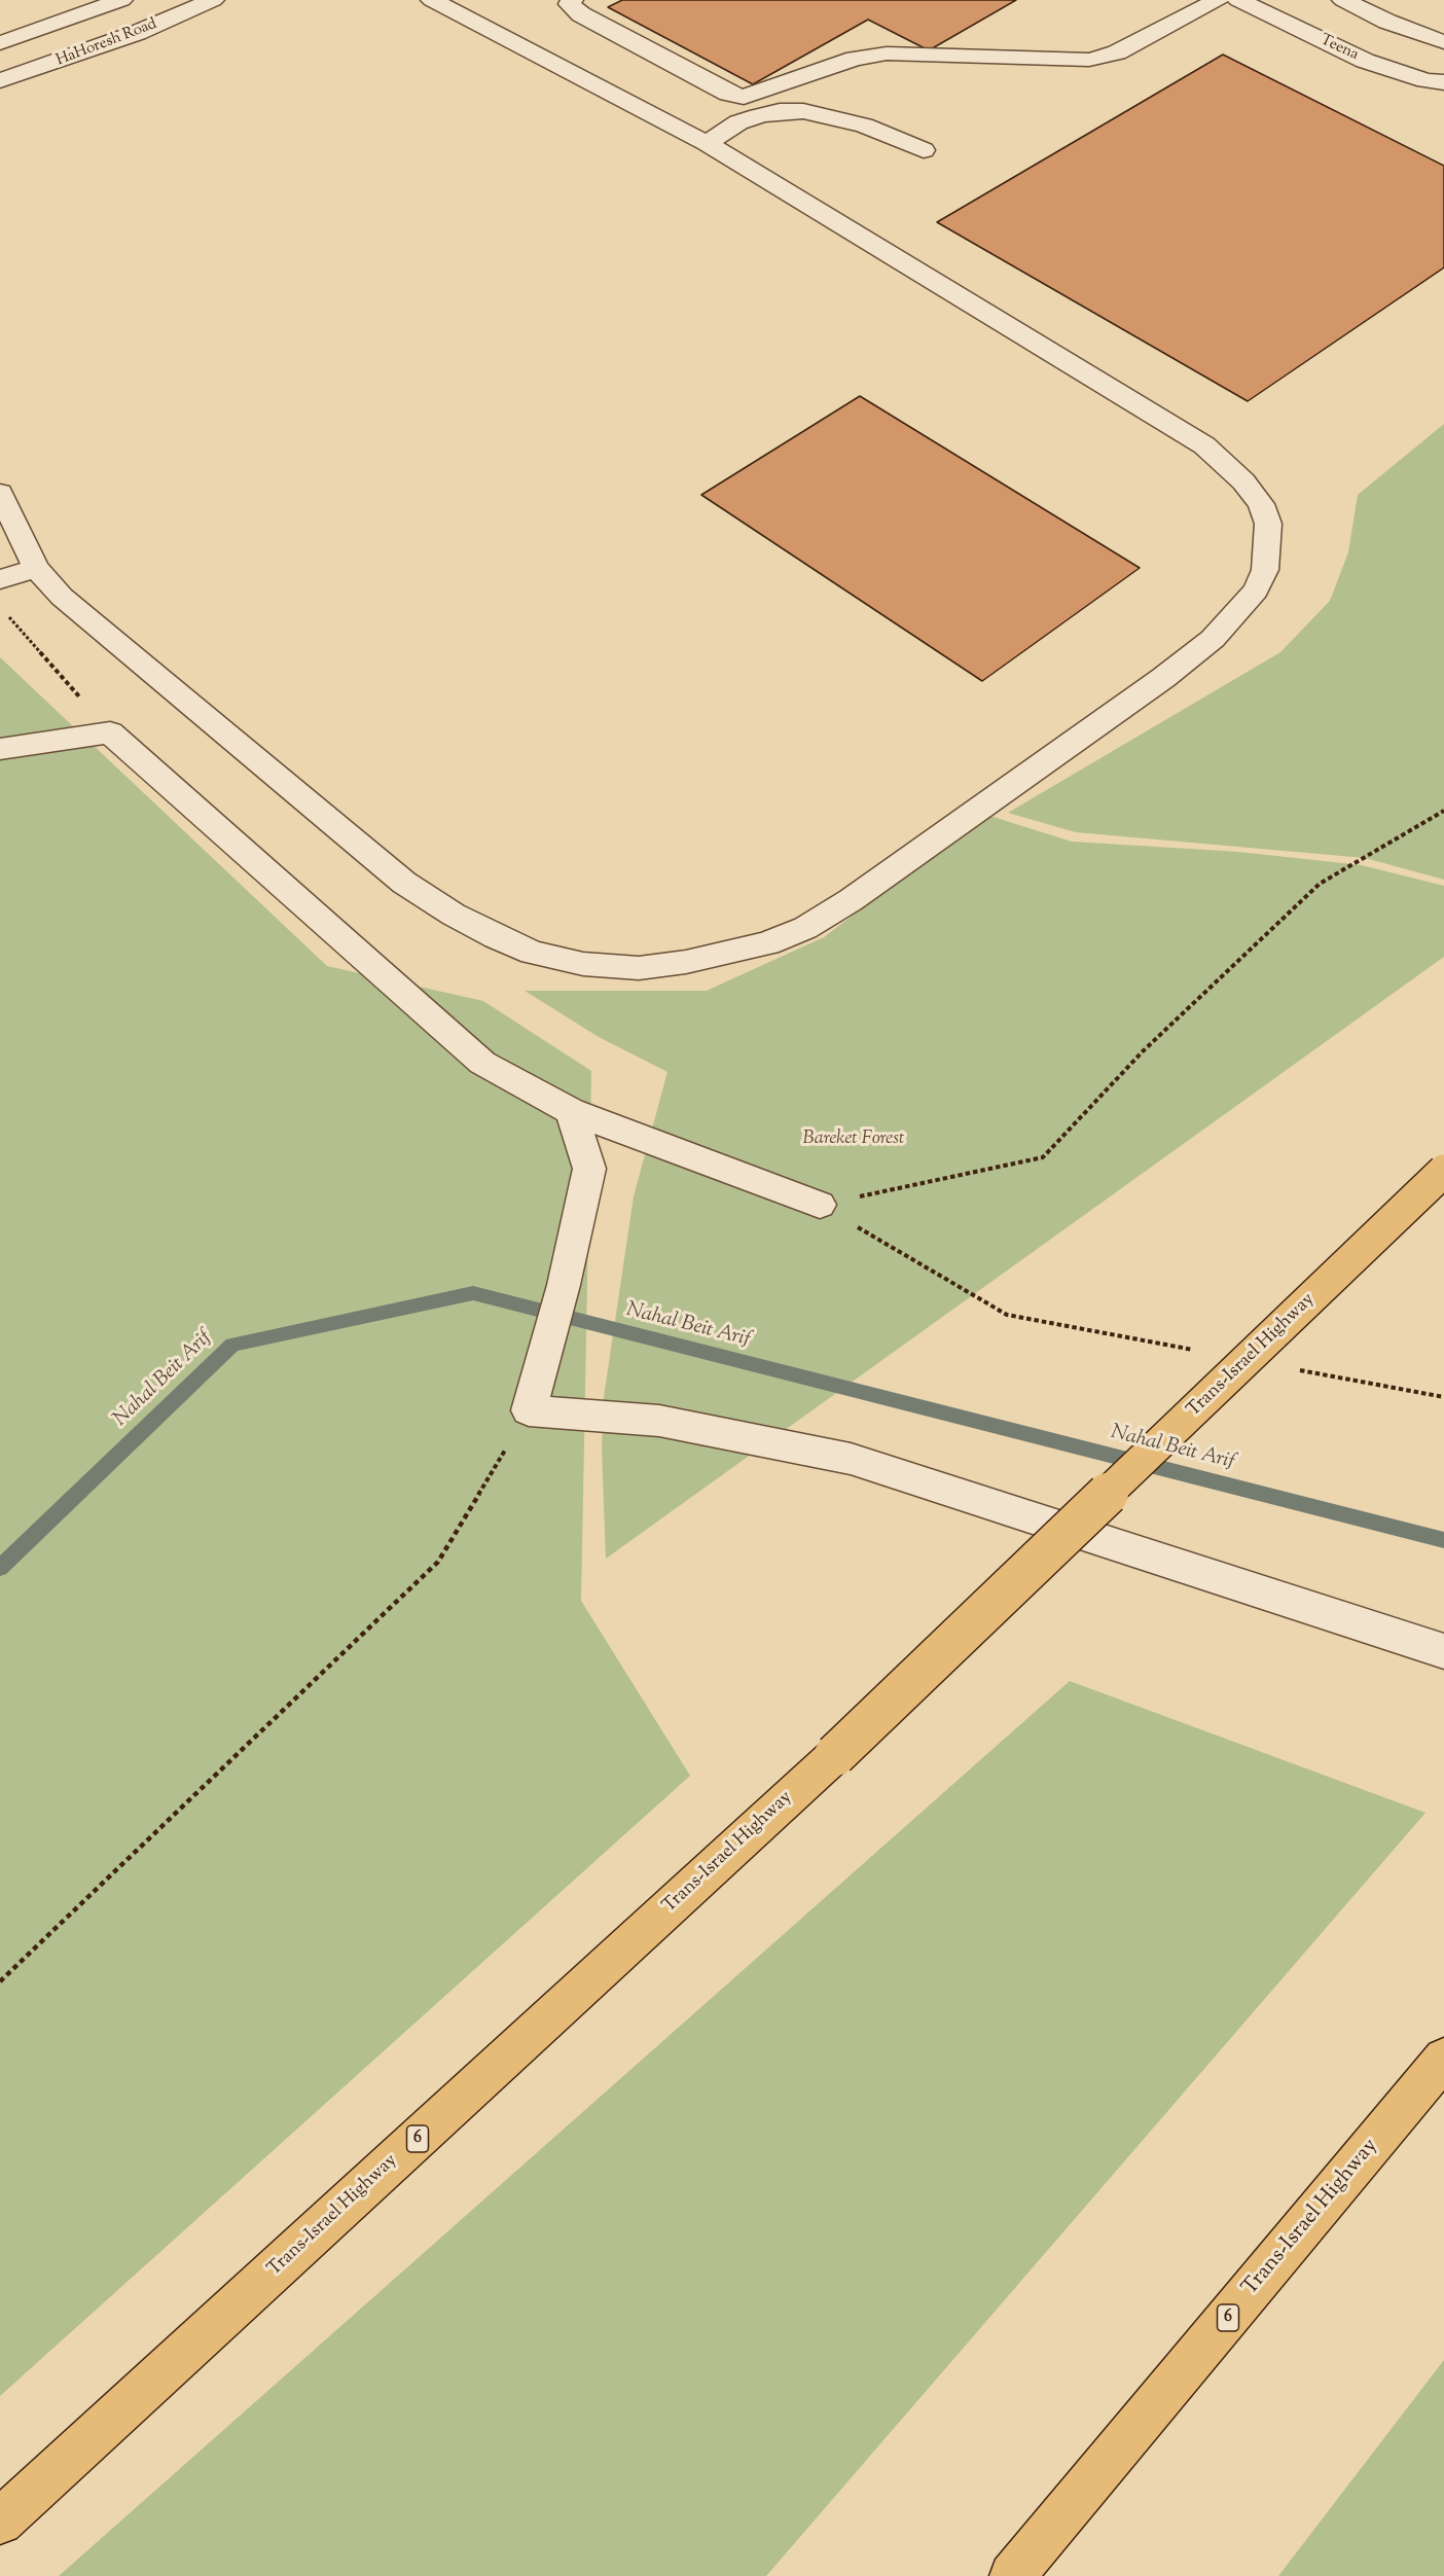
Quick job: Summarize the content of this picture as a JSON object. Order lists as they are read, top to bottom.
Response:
{
  "streets": {
    "highway": ["Trans-Israel Highway", "6"],
    "street": ["HaHoresh Road", "Teena"]
  },
  "water": ["Nahal Beit Arif"],
  "parks": ["Bareket Forest"]
}
